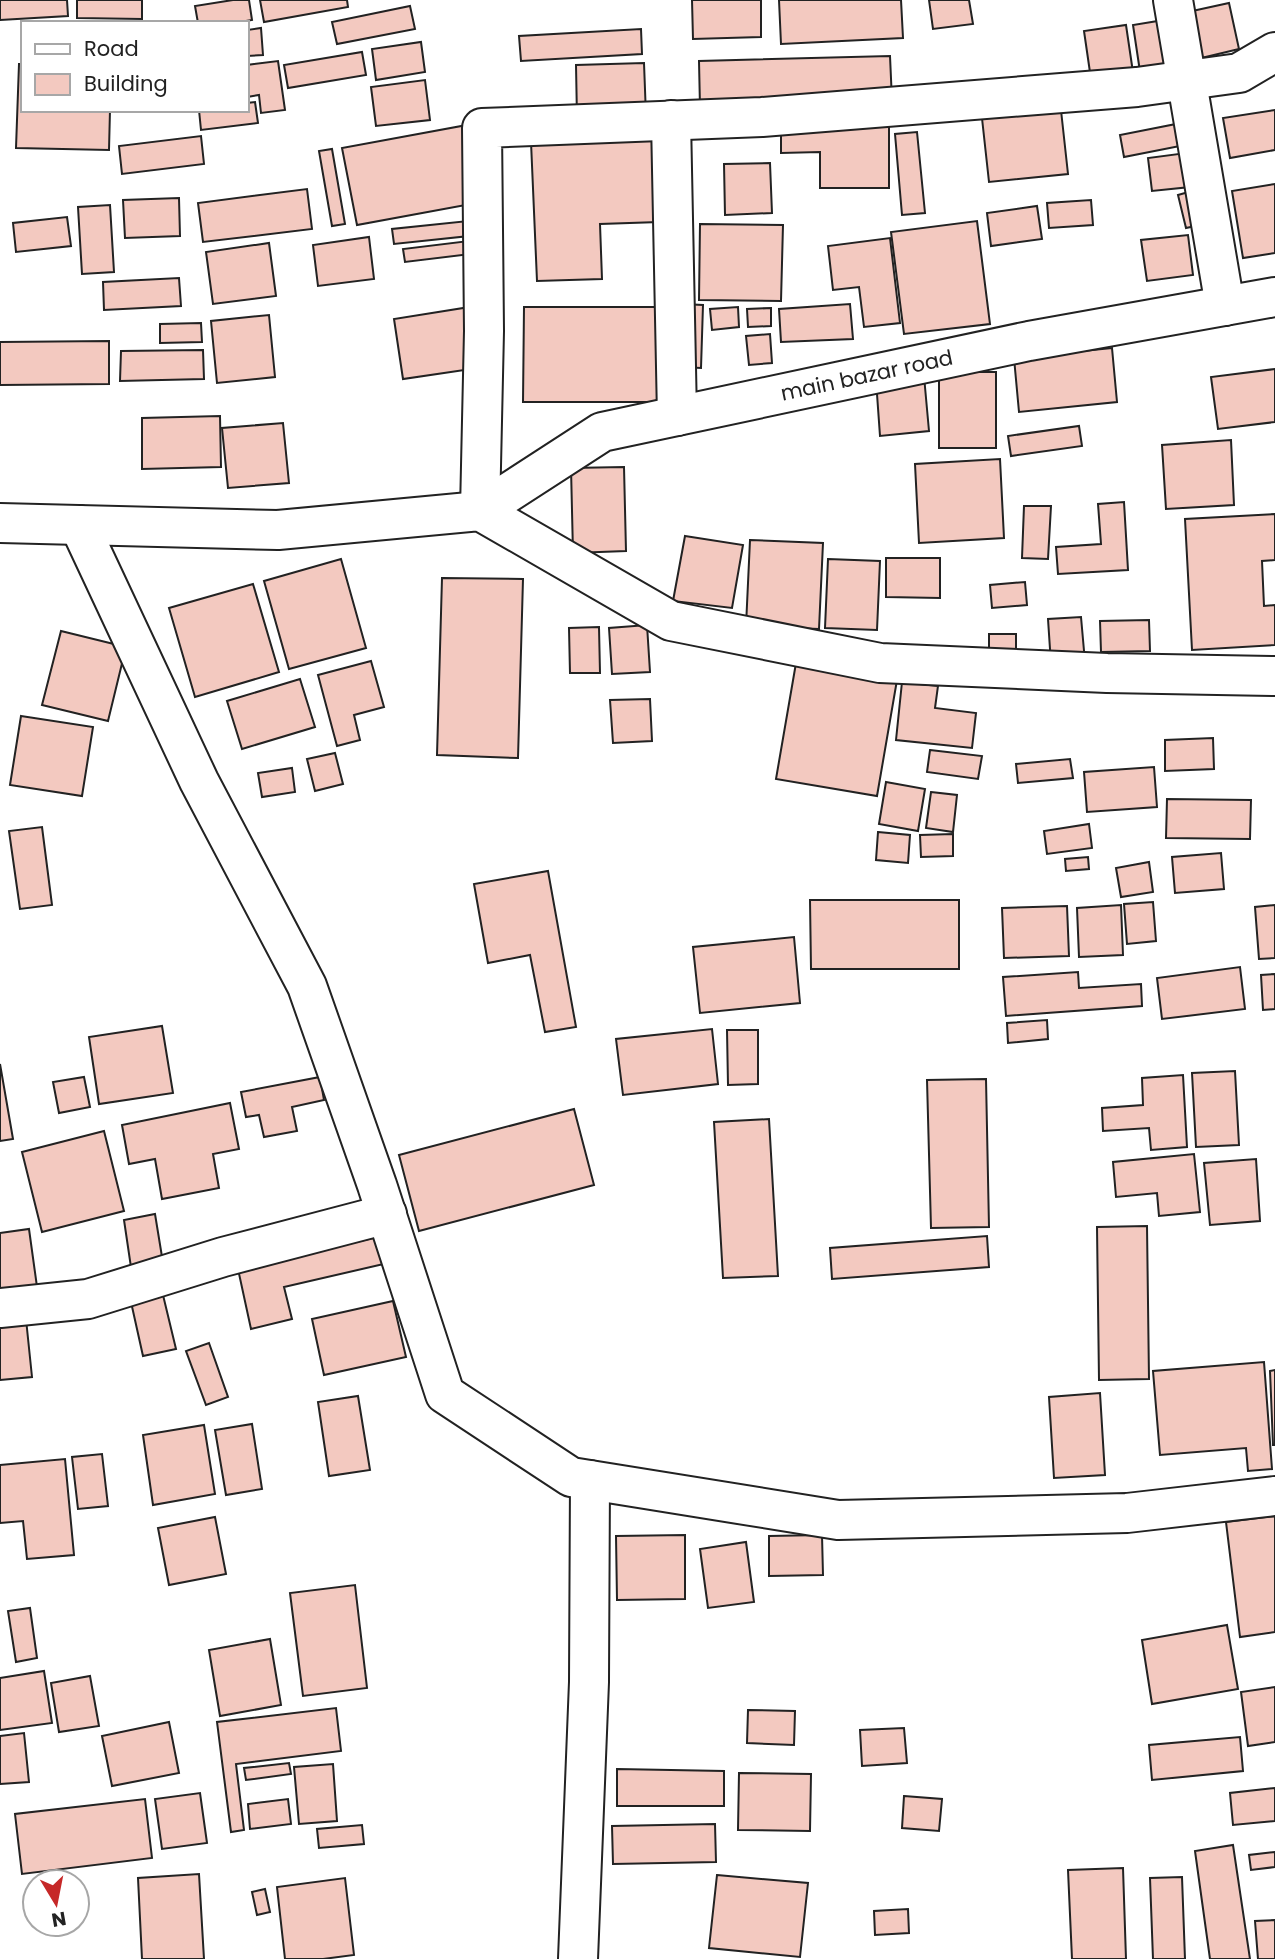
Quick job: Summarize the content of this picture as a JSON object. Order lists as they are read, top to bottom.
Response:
{
  "streets": {
    "street": ["main bazar road"]
  },
  "legend": ["Road", "Building"],
  "north": "bottom"
}
